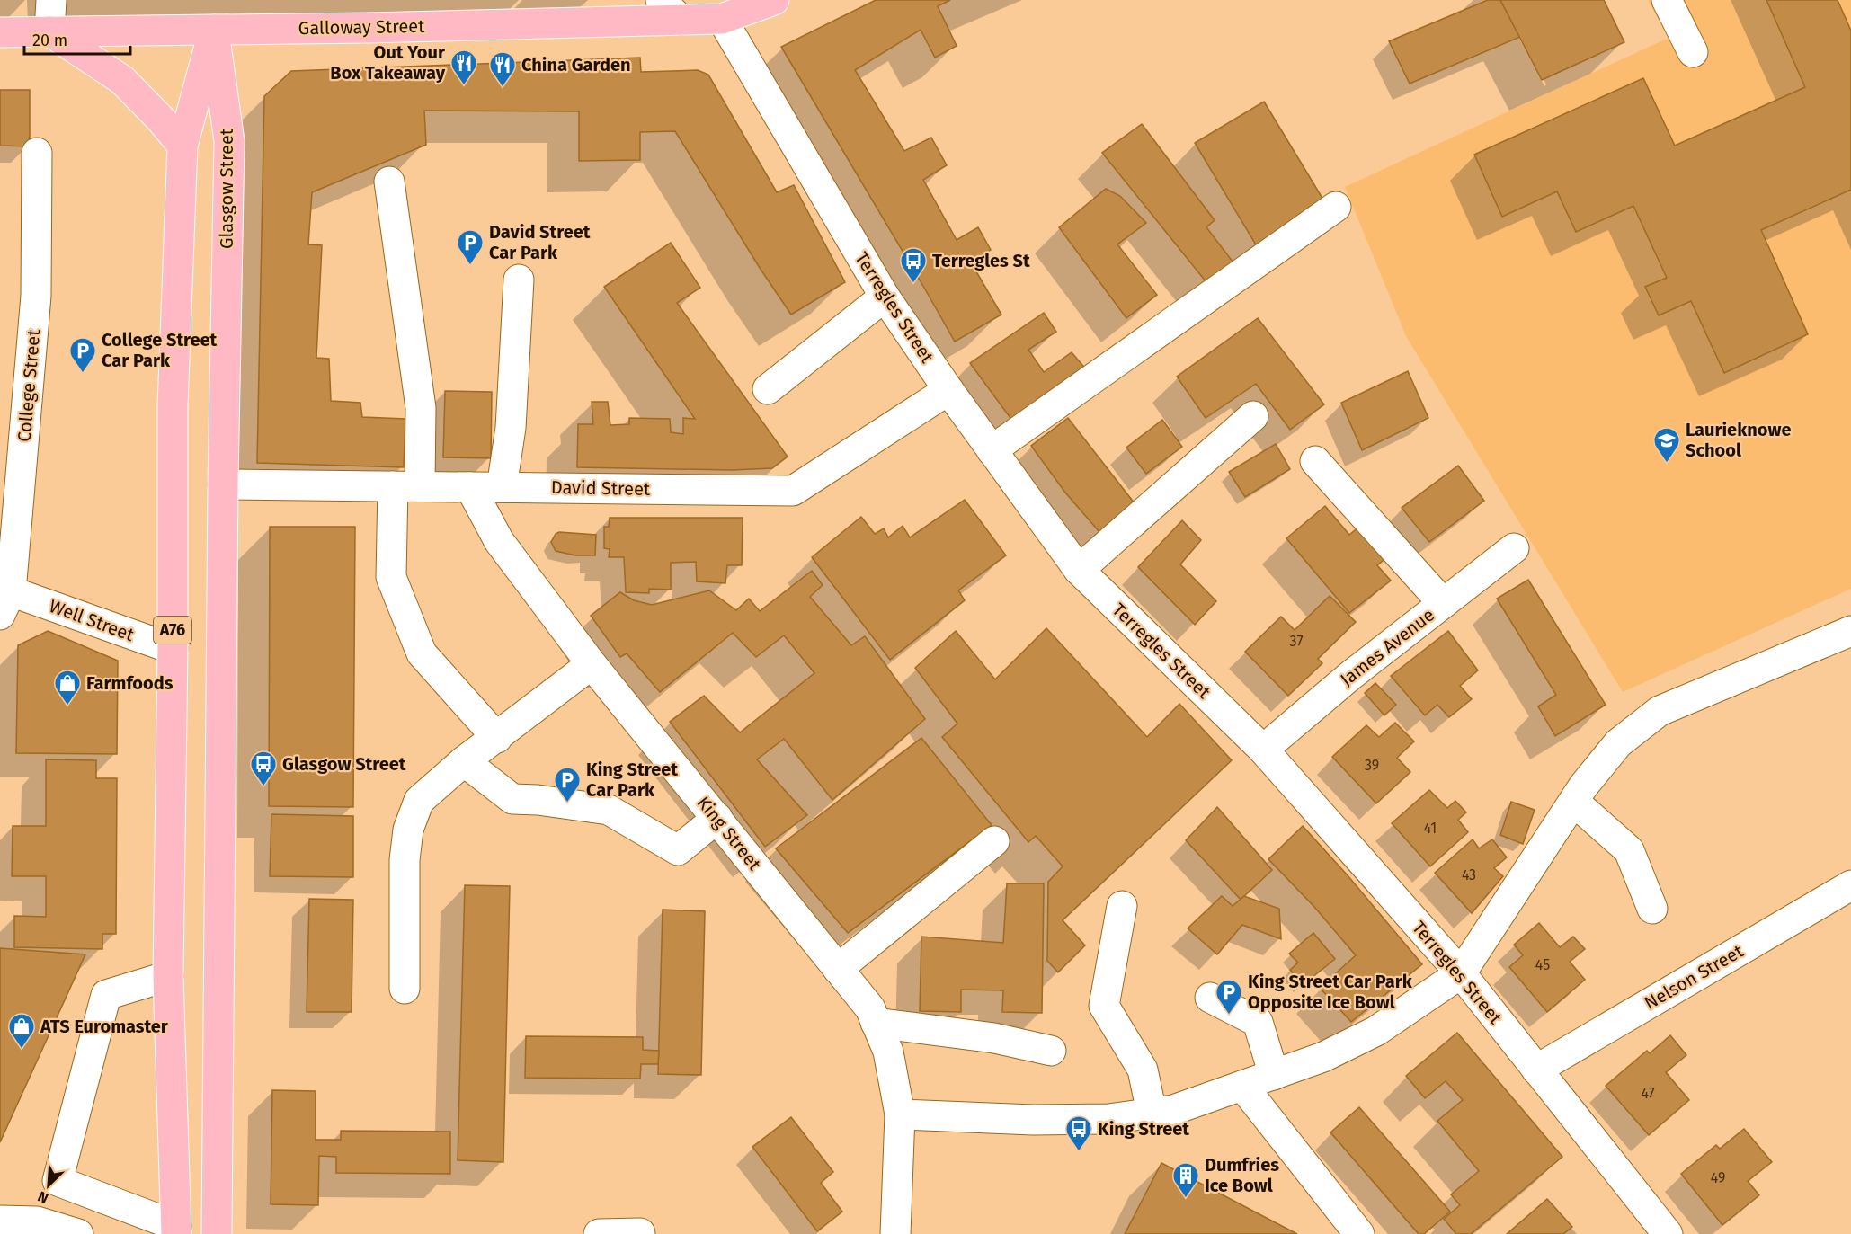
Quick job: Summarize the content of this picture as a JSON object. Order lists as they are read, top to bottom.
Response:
{
  "streets": {
    "main road": ["Galloway Street", "Glasgow Street", "A76"],
    "street": [
      "Terregles Street",
      "College Street",
      "David Street",
      "Well Street",
      "James Avenue",
      "King Street",
      "Nelson Street"
    ]
  },
  "crossings": [
    ["Galloway Street", "Glasgow Street"],
    ["Galloway Street", "Terregles Street"],
    ["Galloway Street", "A76"],
    ["Glasgow Street", "David Street"],
    ["Glasgow Street", "A76"],
    ["Terregles Street", "David Street"],
    ["Terregles Street", "James Avenue"],
    ["Terregles Street", "Nelson Street"],
    ["College Street", "Well Street"],
    ["David Street", "King Street"],
    ["Well Street", "A76"]
  ],
  "places": {
    "restaurant": ["Out Your Box Takeaway", "China Garden"],
    "parking": [
      "David Street Car Park",
      "College Street Car Park",
      "King Street Car Park",
      "King Street Car Park Opposite Ice Bowl"
    ],
    "bus stop": ["Terregles St", "Glasgow Street", "King Street"],
    "school or university": ["Laurieknowe School"],
    "shop": ["Farmfoods", "ATS Euromaster"],
    "building": ["Dumfries Ice Bowl"]
  },
  "house_numbers": [
    "37",
    "39",
    "41",
    "43",
    "45",
    "47",
    "49"
  ],
  "scale_bar": "20 m",
  "north": "bottom left"
}
